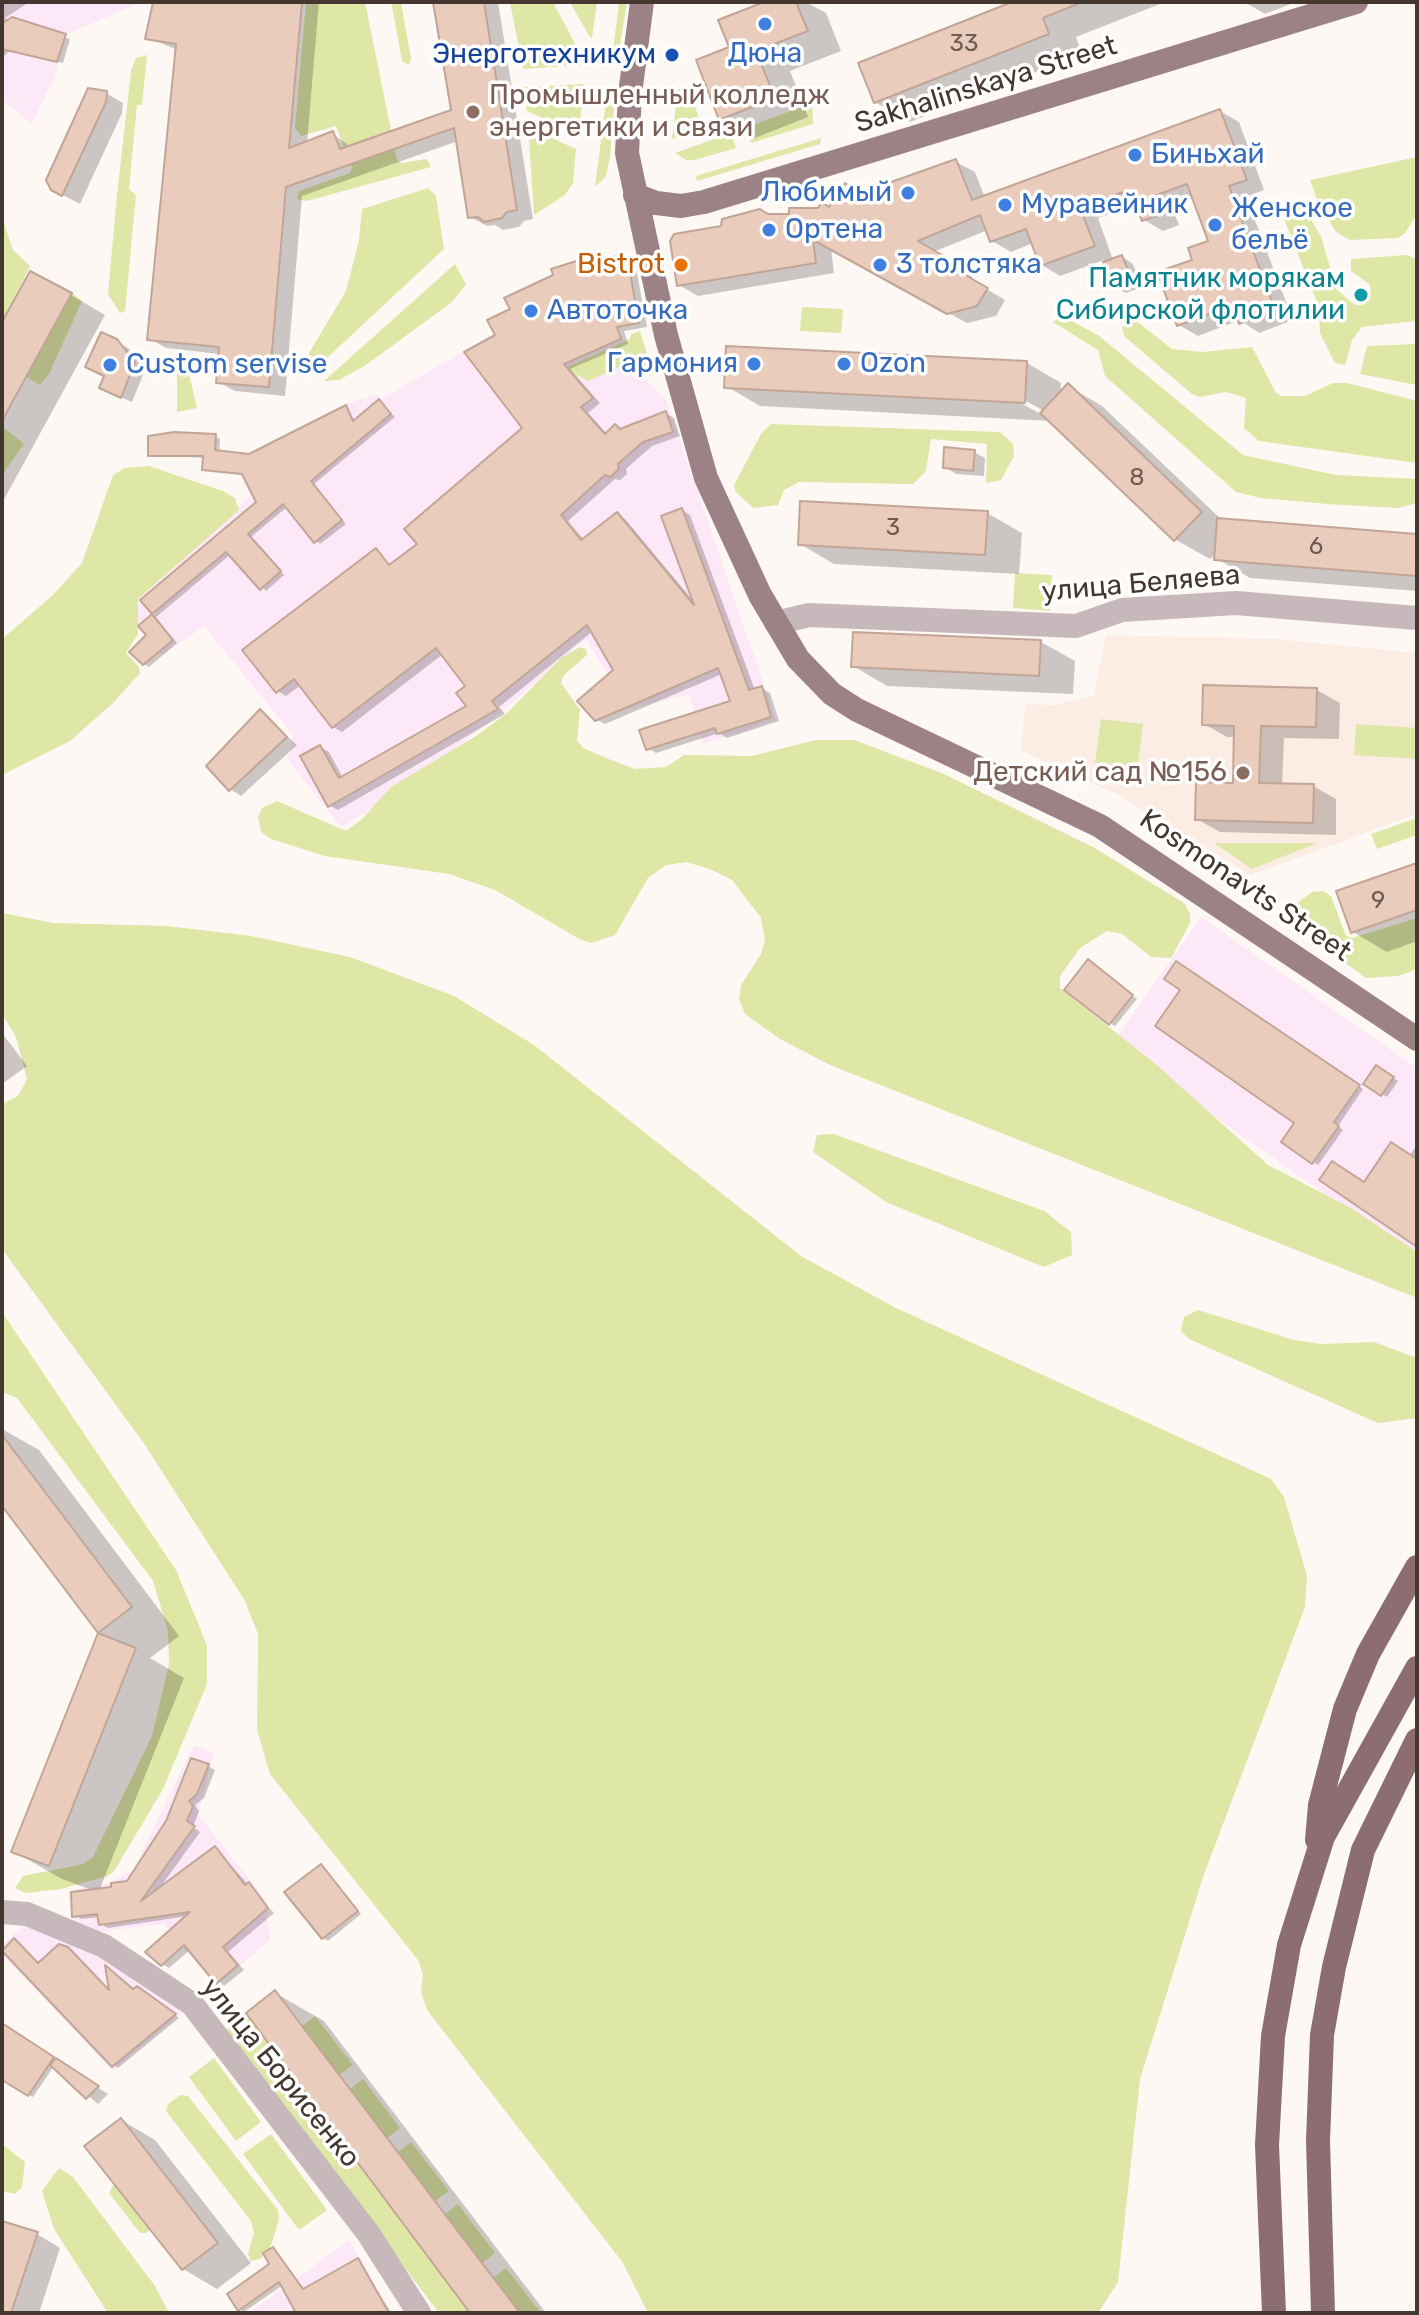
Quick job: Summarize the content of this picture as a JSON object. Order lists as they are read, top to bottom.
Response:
{
  "streets": {
    "main road": ["Sakhalinskaya Street", "Kosmonavts Street"],
    "street": ["улица Беляева", "улица Борисенко"]
  },
  "crossings": [
    ["Sakhalinskaya Street", "Kosmonavts Street"],
    ["улица Беляева", "Kosmonavts Street"]
  ],
  "places": [
    "Дюна",
    "Энерготехникум",
    "Промышленный колледж энергетики и связи",
    "Биньхай",
    "Любимый",
    "Муравейник",
    "Женское бельё",
    "Ортена",
    "Bistrot",
    "3 толстяка",
    "Памятник морякам Сибирской флотилии",
    "Автоточка",
    "Гармония",
    "Ozon",
    "Custom servise",
    "Детский сад №156"
  ],
  "house_numbers": [
    "33",
    "8",
    "3",
    "6",
    "9"
  ]
}
